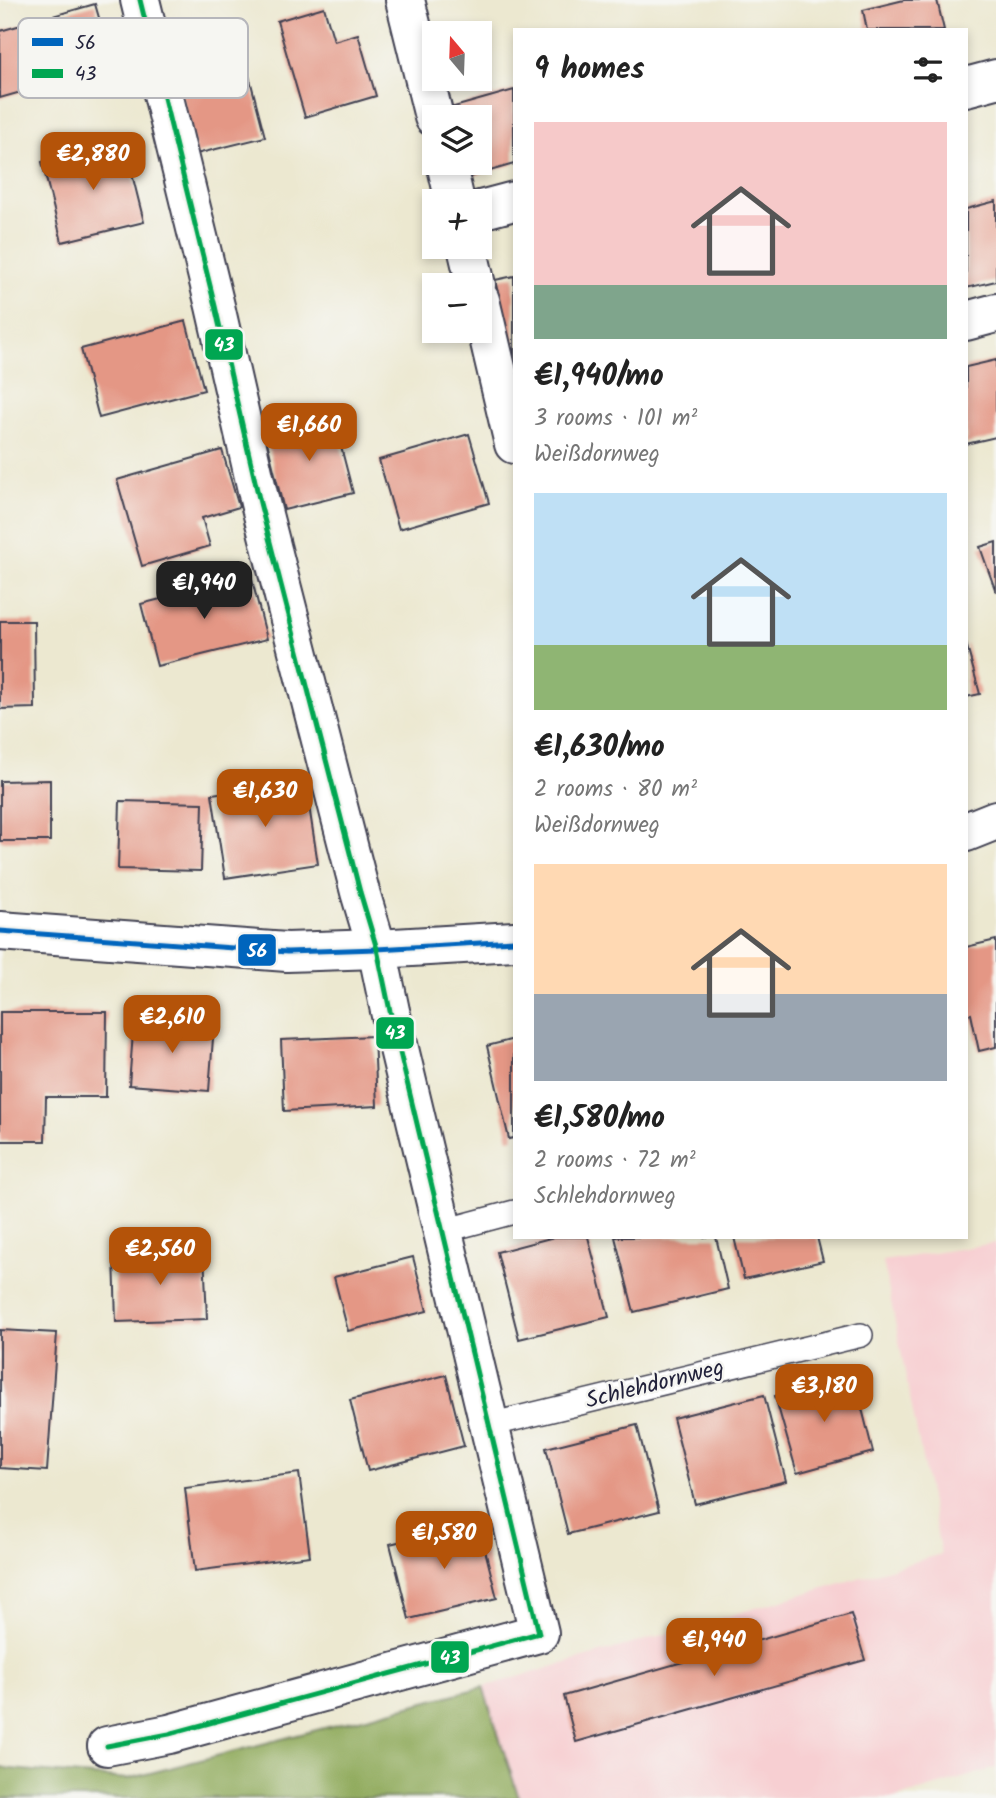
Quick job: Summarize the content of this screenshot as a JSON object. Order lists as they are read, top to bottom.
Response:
{
  "streets": {
    "lane": ["Schlehdornweg"]
  },
  "lines": ["transit line 43", "transit line 56"],
  "legend": ["56", "43"],
  "north": "top",
  "page": {
    "map_buttons": ["+", "−"],
    "heading": "9 homes",
    "list": [
      {
        "name": "€1,940/mo",
        "note": "3 rooms · 101 m² · Weißdornweg"
      },
      {
        "name": "€1,630/mo",
        "note": "2 rooms · 80 m² · Weißdornweg"
      },
      {
        "name": "€1,580/mo",
        "note": "2 rooms · 72 m² · Schlehdornweg"
      }
    ],
    "price": [
      "€2,880",
      "€1,660",
      "€1,940",
      "€1,630",
      "€2,610",
      "€2,560",
      "€3,180",
      "€1,580",
      "€1,940"
    ]
  }
}
